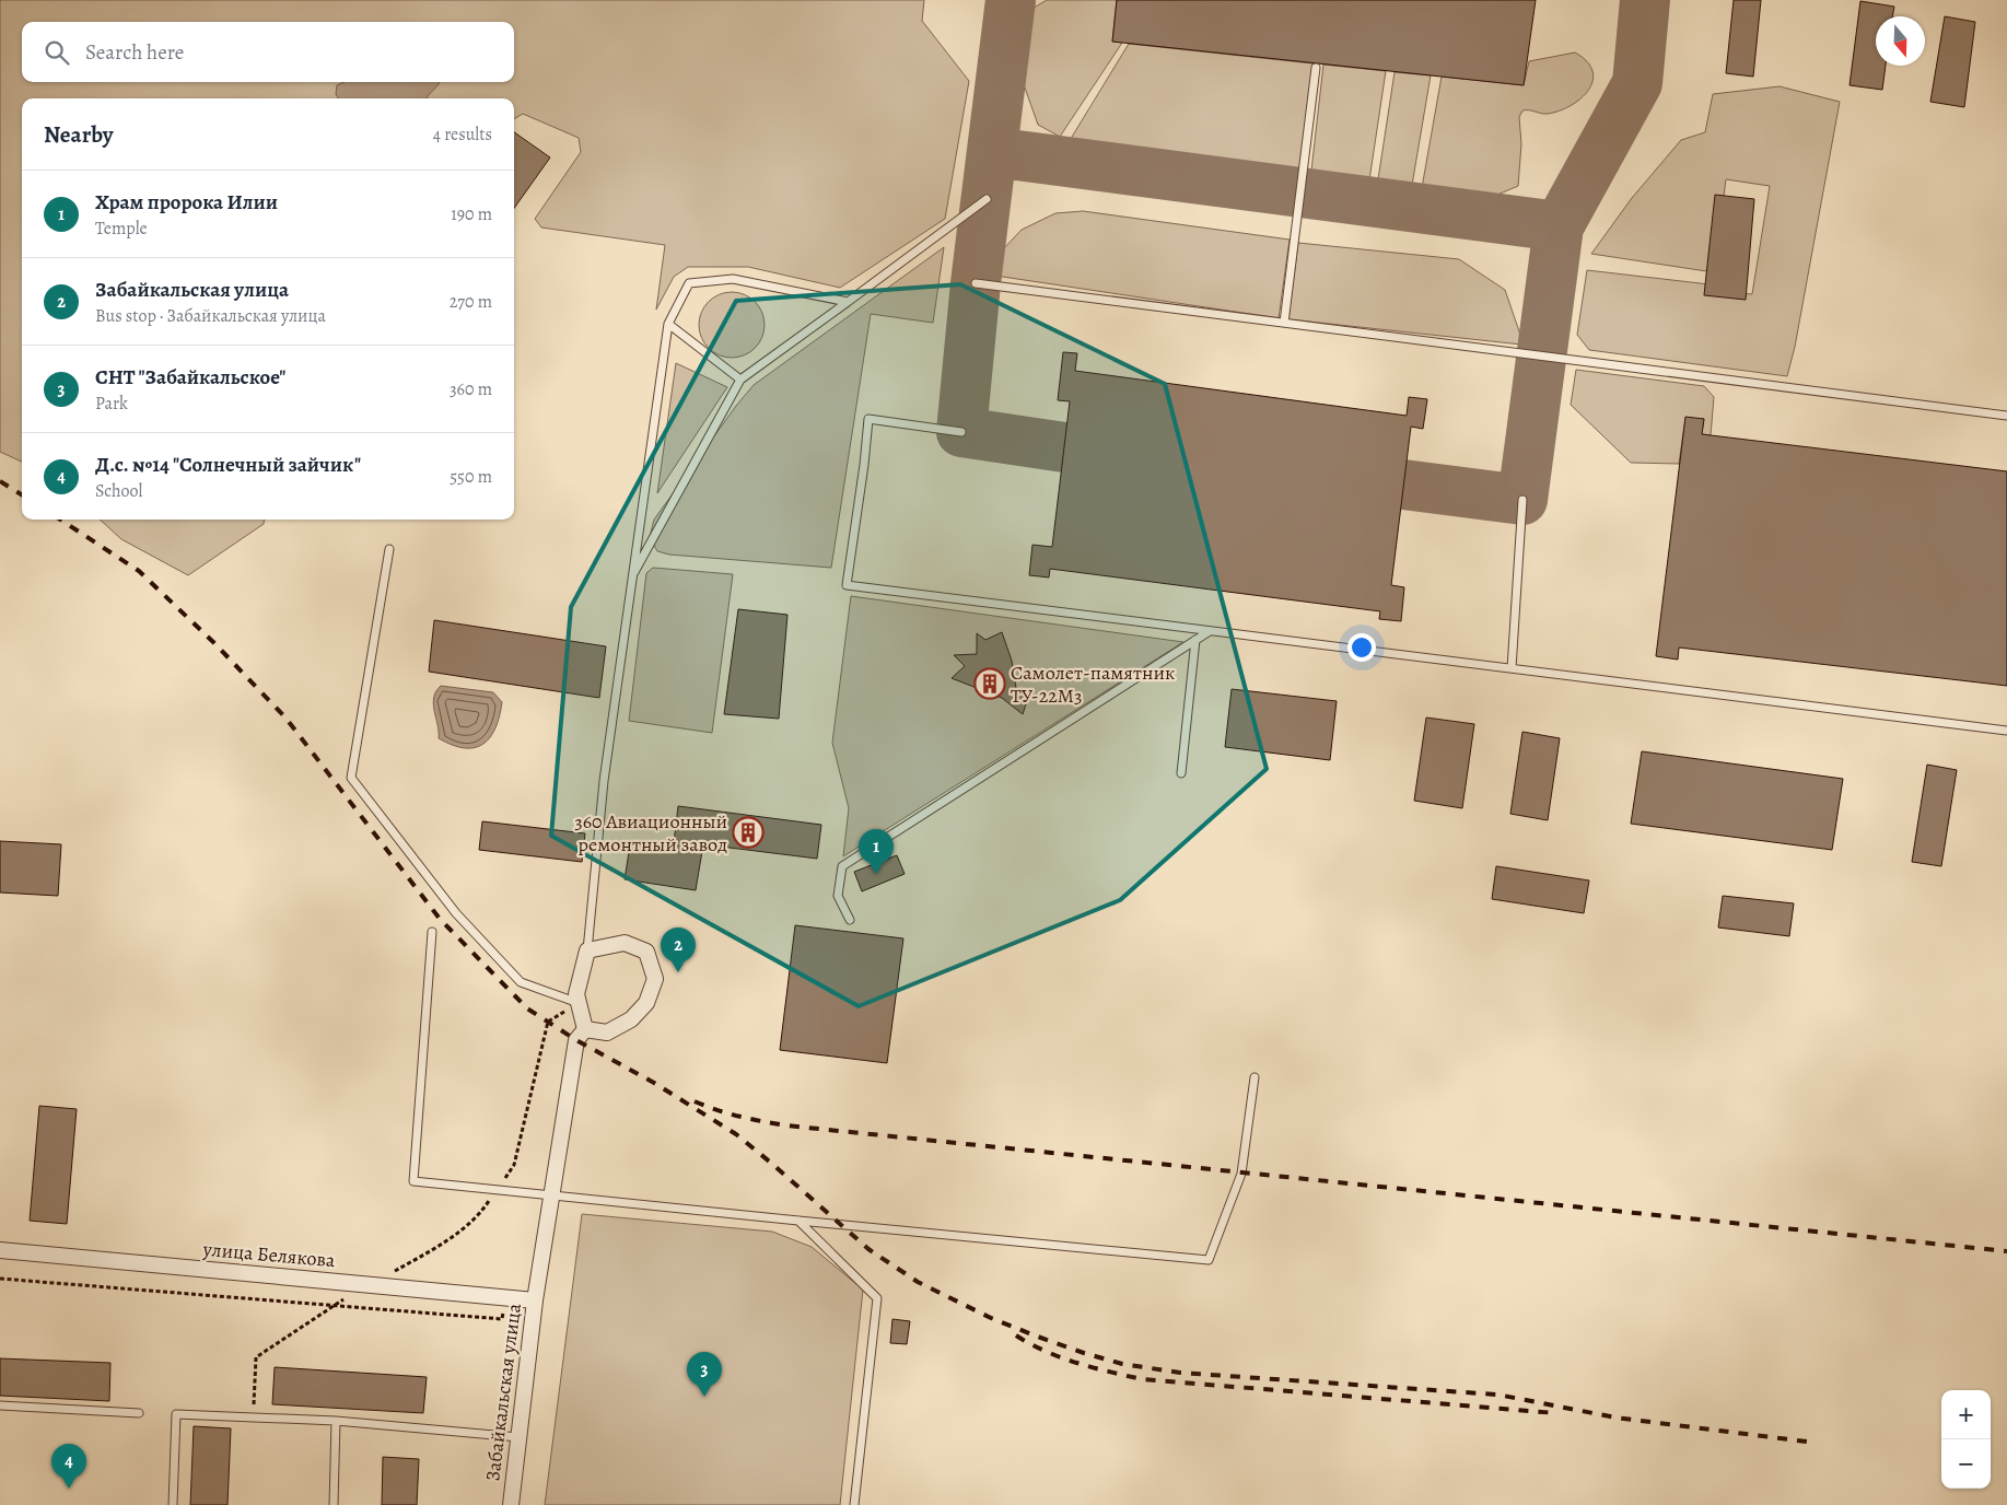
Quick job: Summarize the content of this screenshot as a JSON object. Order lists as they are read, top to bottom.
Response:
{
  "streets": {
    "street": ["улица Белякова", "Забайкальская улица"]
  },
  "crossings": [
    ["улица Белякова", "Забайкальская улица"]
  ],
  "places": {
    "building": ["Самолет-памятник ТУ-22М3", "360 Авиационный ремонтный завод"]
  },
  "north": "bottom",
  "page": {
    "search": "Search here",
    "heading": ["Nearby", "4 results"],
    "list": [
      {
        "mark": "1",
        "name": "Храм пророка Илии",
        "note": "Temple",
        "value": "190 m"
      },
      {
        "mark": "2",
        "name": "Забайкальская улица",
        "note": "Bus stop · Забайкальская улица",
        "value": "270 m"
      },
      {
        "mark": "3",
        "name": "СНТ \"Забайкальское\"",
        "note": "Park",
        "value": "360 m"
      },
      {
        "mark": "4",
        "name": "Д.с. №14 \"Солнечный зайчик\"",
        "note": "School",
        "value": "550 m"
      }
    ],
    "pins": [
      "1",
      "2",
      "3",
      "4"
    ],
    "map_buttons": ["+", "−"]
  }
}
